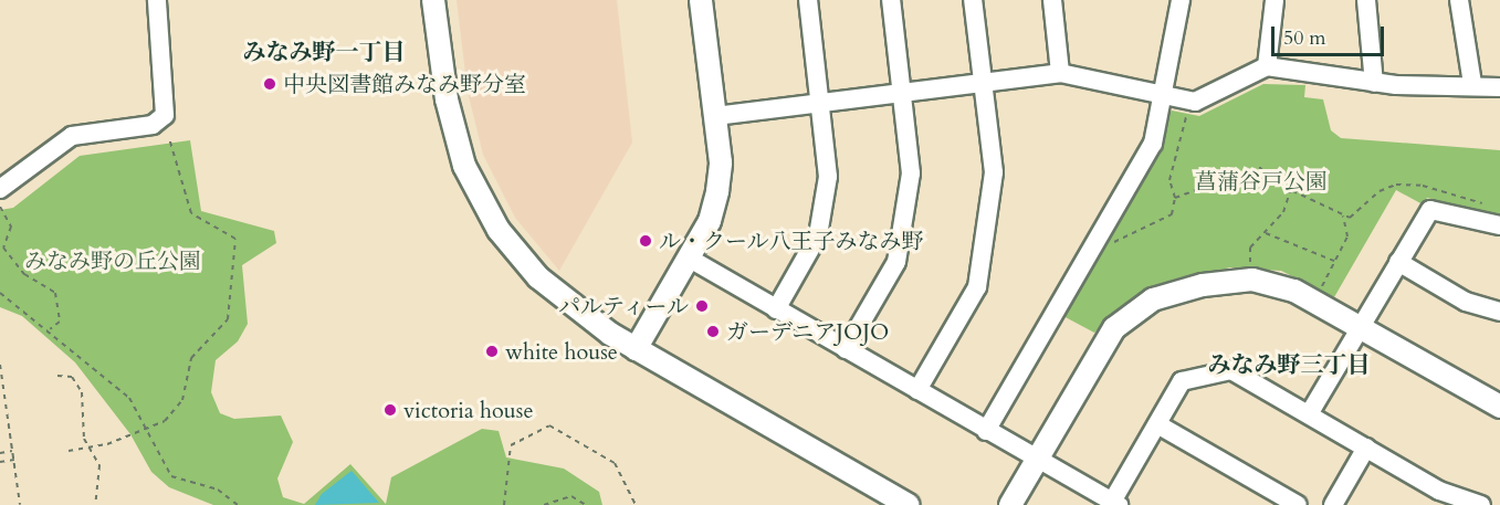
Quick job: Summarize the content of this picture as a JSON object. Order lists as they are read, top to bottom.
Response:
{
  "districts": ["みなみ野一丁目", "みなみ野三丁目"],
  "parks": ["菖蒲谷戸公園", "みなみ野の丘公園"],
  "places": [
    "中央図書館みなみ野分室",
    "ル・クール八王子みなみ野",
    "パルティール",
    "ガーデニアJOJO",
    "white house",
    "victoria house"
  ],
  "scale_bar": "50 m"
}
